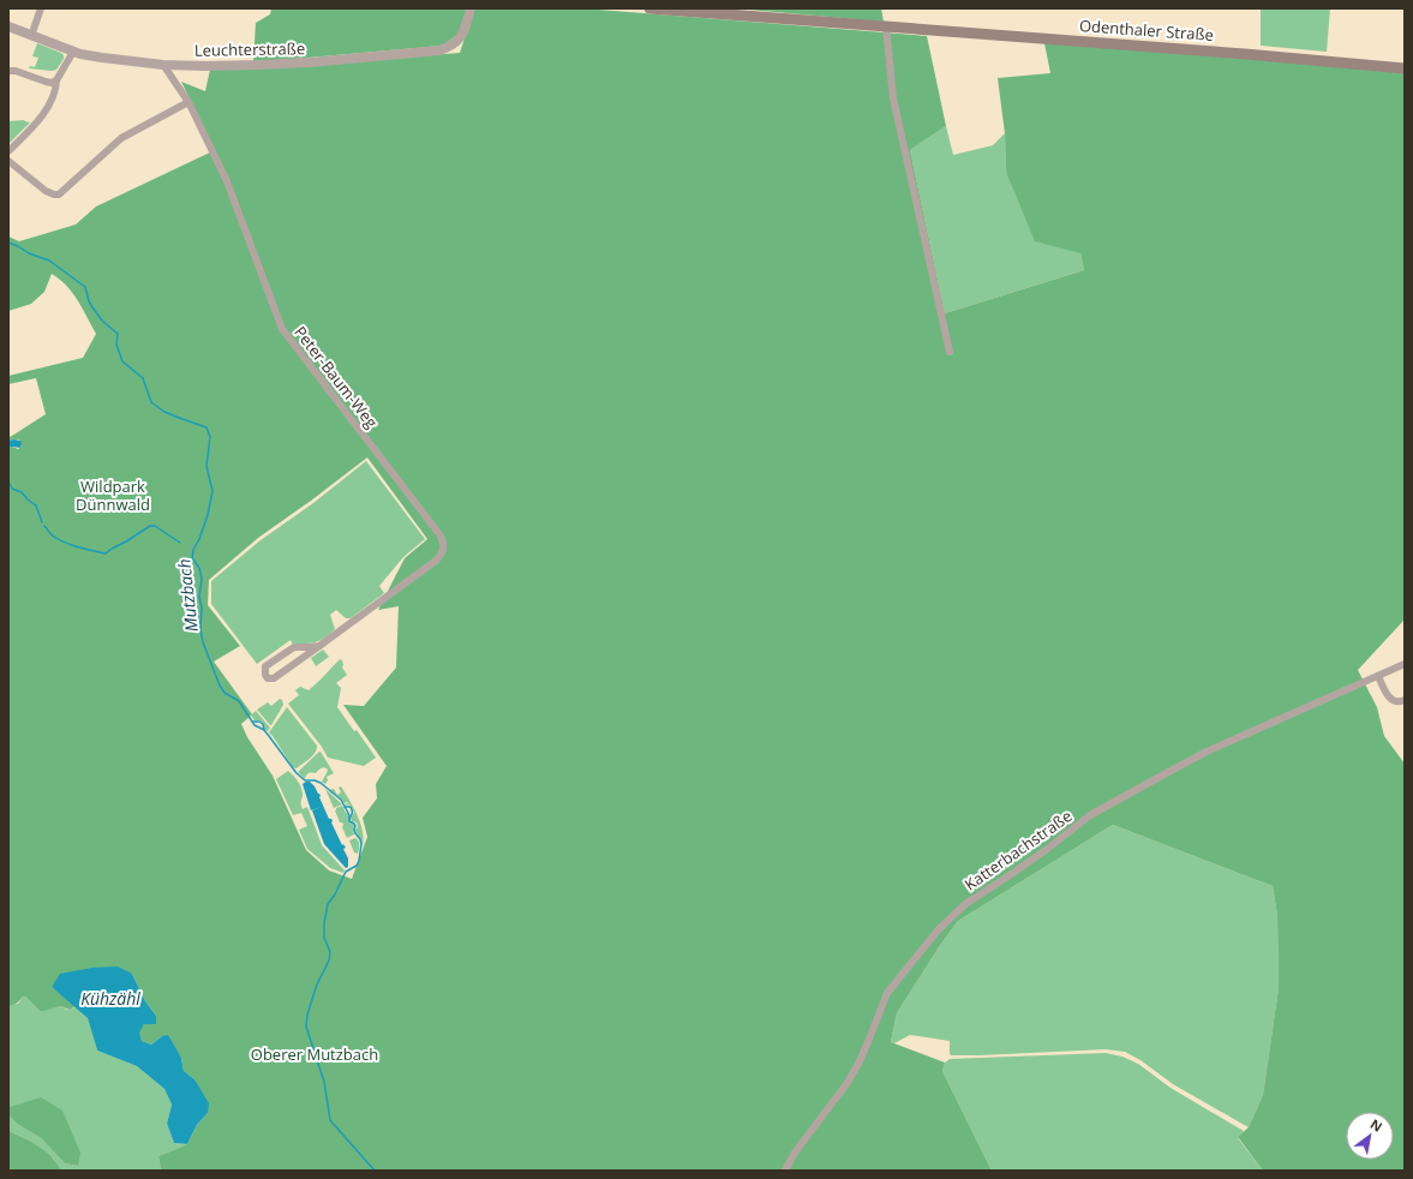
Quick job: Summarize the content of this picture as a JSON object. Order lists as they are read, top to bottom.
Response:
{
  "streets": {
    "main road": ["Odenthaler Straße"],
    "street": ["Leuchterstraße", "Peter-Baum-Weg", "Katterbachstraße"]
  },
  "crossings": [
    ["Leuchterstraße", "Peter-Baum-Weg"]
  ],
  "water": ["Mutzbach", "Kühzähl"],
  "parks": ["Wildpark Dünnwald", "Oberer Mutzbach"],
  "north": "top right"
}
